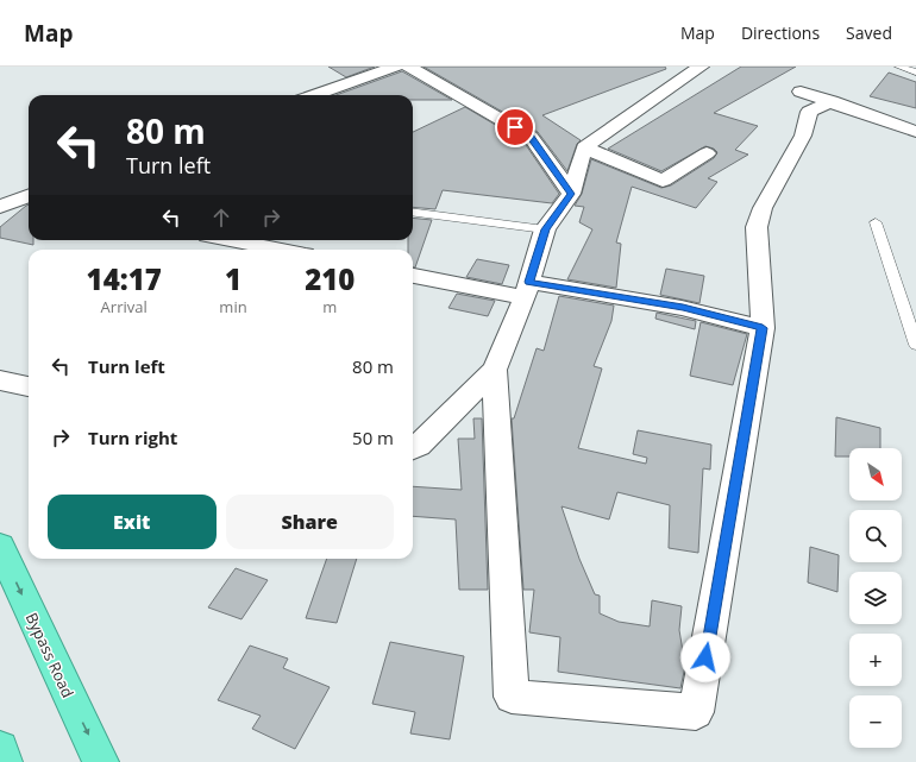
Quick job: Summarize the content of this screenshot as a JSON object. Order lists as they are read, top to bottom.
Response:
{
  "streets": {
    "highway": ["Bypass Road"]
  },
  "one_way": ["Bypass Road"],
  "north": "bottom right",
  "page": {
    "header": "Map",
    "nav": ["Map", "Directions", "Saved"],
    "turn": ["80 m", "Turn left"],
    "eta": [
      "14:17",
      "Arrival",
      "1",
      "min",
      "210",
      "m"
    ],
    "list": [
      {
        "name": "Turn left",
        "value": "80 m"
      },
      {
        "name": "Turn right",
        "value": "50 m"
      }
    ],
    "map_buttons": ["+", "−"],
    "buttons": ["Exit", "Share"]
  }
}
